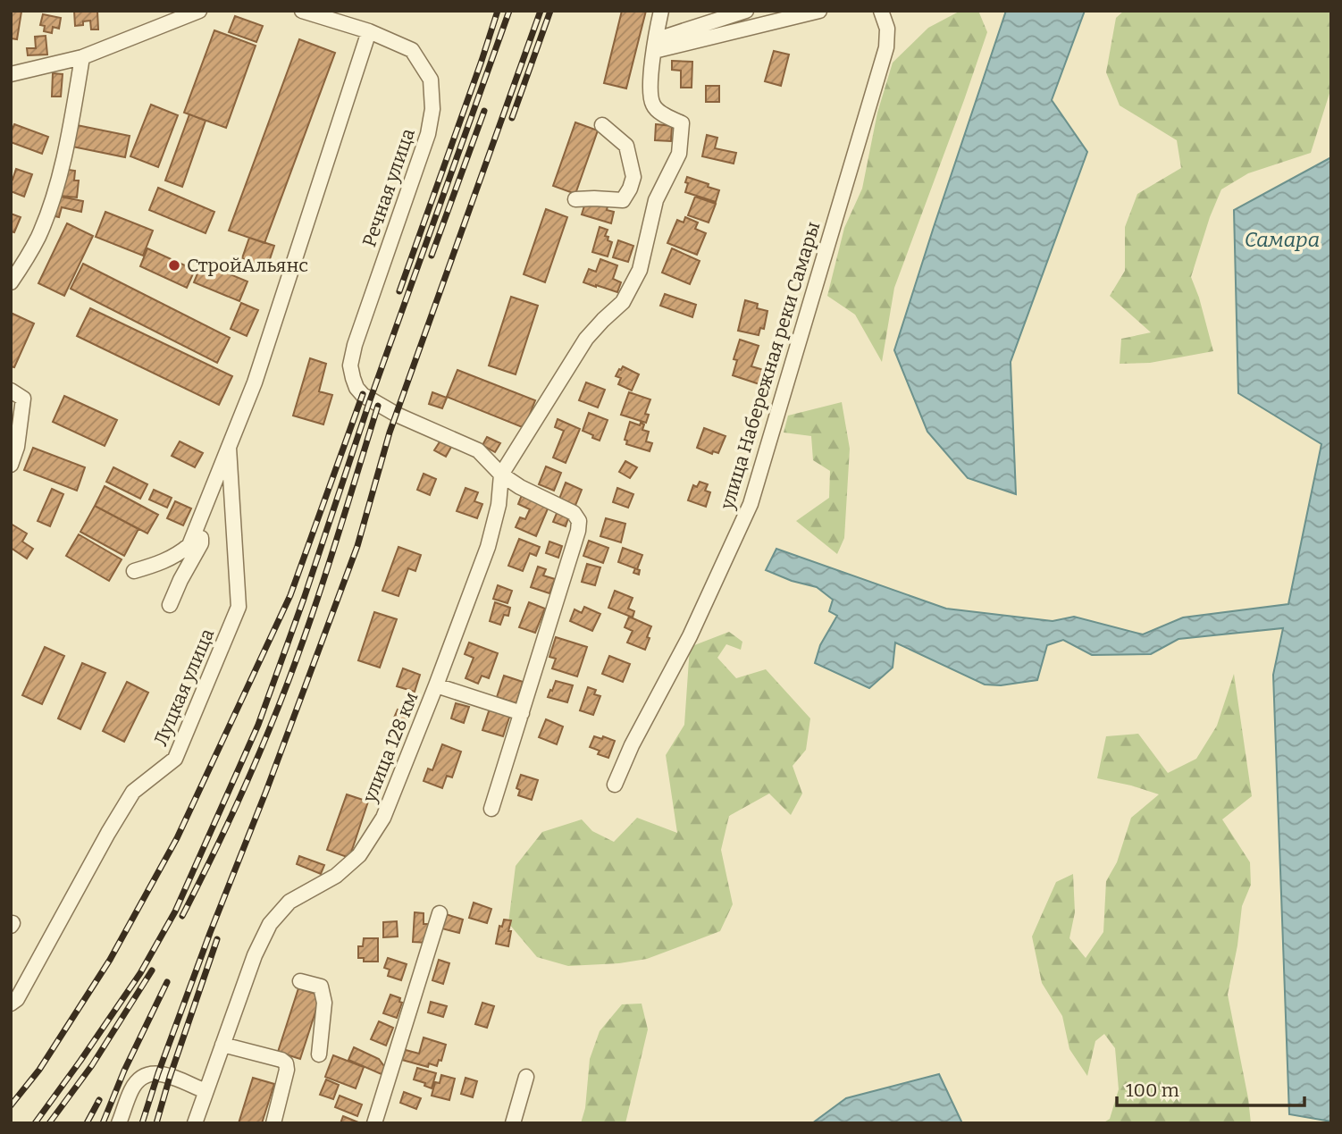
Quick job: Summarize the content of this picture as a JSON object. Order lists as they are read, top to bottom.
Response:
{
  "streets": {
    "street": [
      "Речная улица",
      "улица Набережная реки Самары",
      "Луцкая улица",
      "улица 128 км"
    ]
  },
  "crossings": [
    ["Речная улица", "улица 128 км"]
  ],
  "water": ["Самара"],
  "places": ["СтройАльянс"],
  "scale_bar": "100 m"
}
